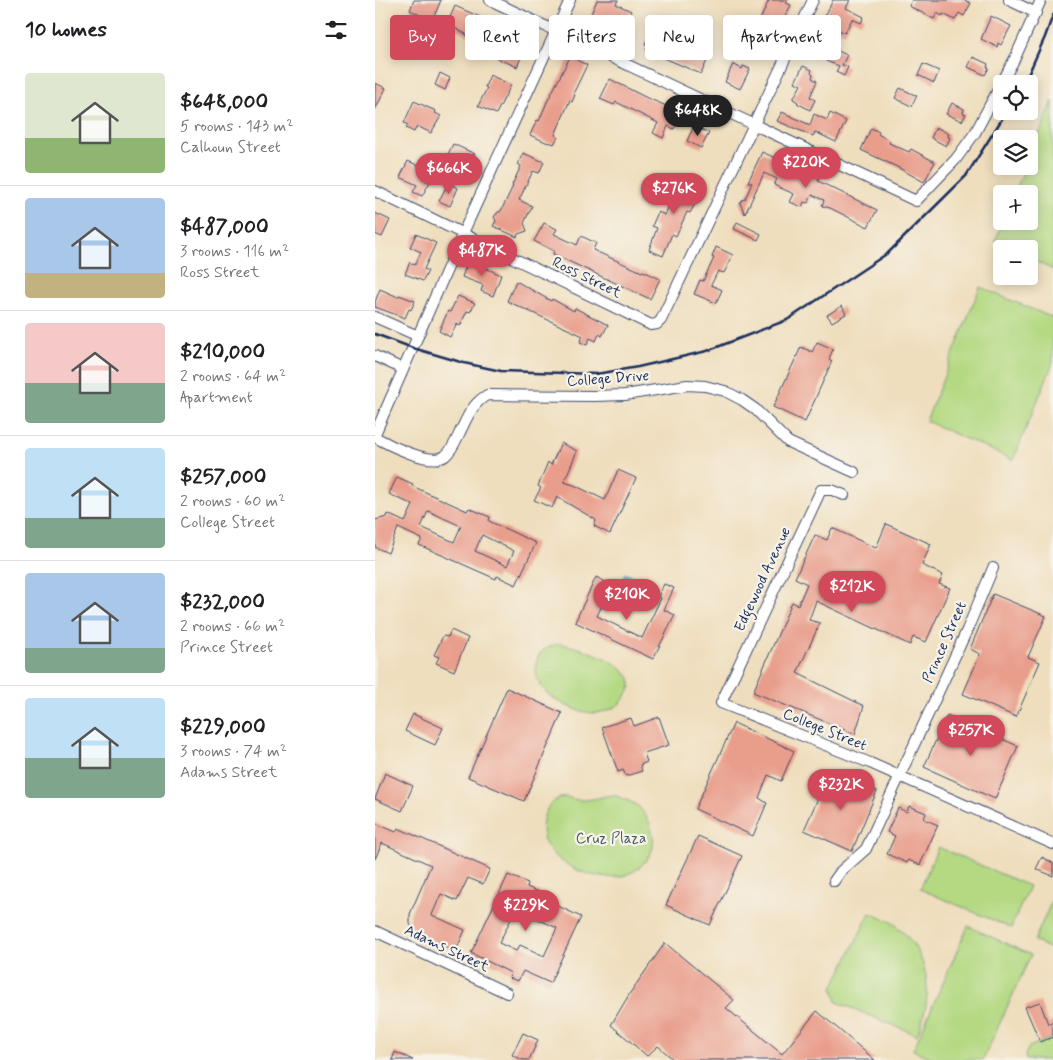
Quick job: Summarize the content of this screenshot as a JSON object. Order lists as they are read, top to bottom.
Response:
{
  "streets": {
    "street": [
      "Ross Street",
      "College Drive",
      "Edgewood Avenue",
      "Prince Street",
      "College Street",
      "Adams Street"
    ]
  },
  "crossings": [
    ["Edgewood Avenue", "College Street"],
    ["Prince Street", "College Street"]
  ],
  "parks": ["Cruz Plaza"],
  "page": {
    "heading": "10 homes",
    "chip": [
      "Buy",
      "Rent",
      "Filters",
      "New",
      "Apartment"
    ],
    "list": [
      {
        "name": "$648,000",
        "note": "5 rooms · 143 m² · Calhoun Street"
      },
      {
        "name": "$487,000",
        "note": "3 rooms · 116 m² · Ross Street"
      },
      {
        "name": "$210,000",
        "note": "2 rooms · 64 m² · Apartment"
      },
      {
        "name": "$257,000",
        "note": "2 rooms · 60 m² · College Street"
      },
      {
        "name": "$232,000",
        "note": "2 rooms · 66 m² · Prince Street"
      },
      {
        "name": "$229,000",
        "note": "3 rooms · 74 m² · Adams Street"
      }
    ],
    "map_buttons": ["+", "−"],
    "price": [
      "$648K",
      "$220K",
      "$666K",
      "$276K",
      "$487K",
      "$212K",
      "$210K",
      "$257K",
      "$232K",
      "$229K"
    ]
  }
}
